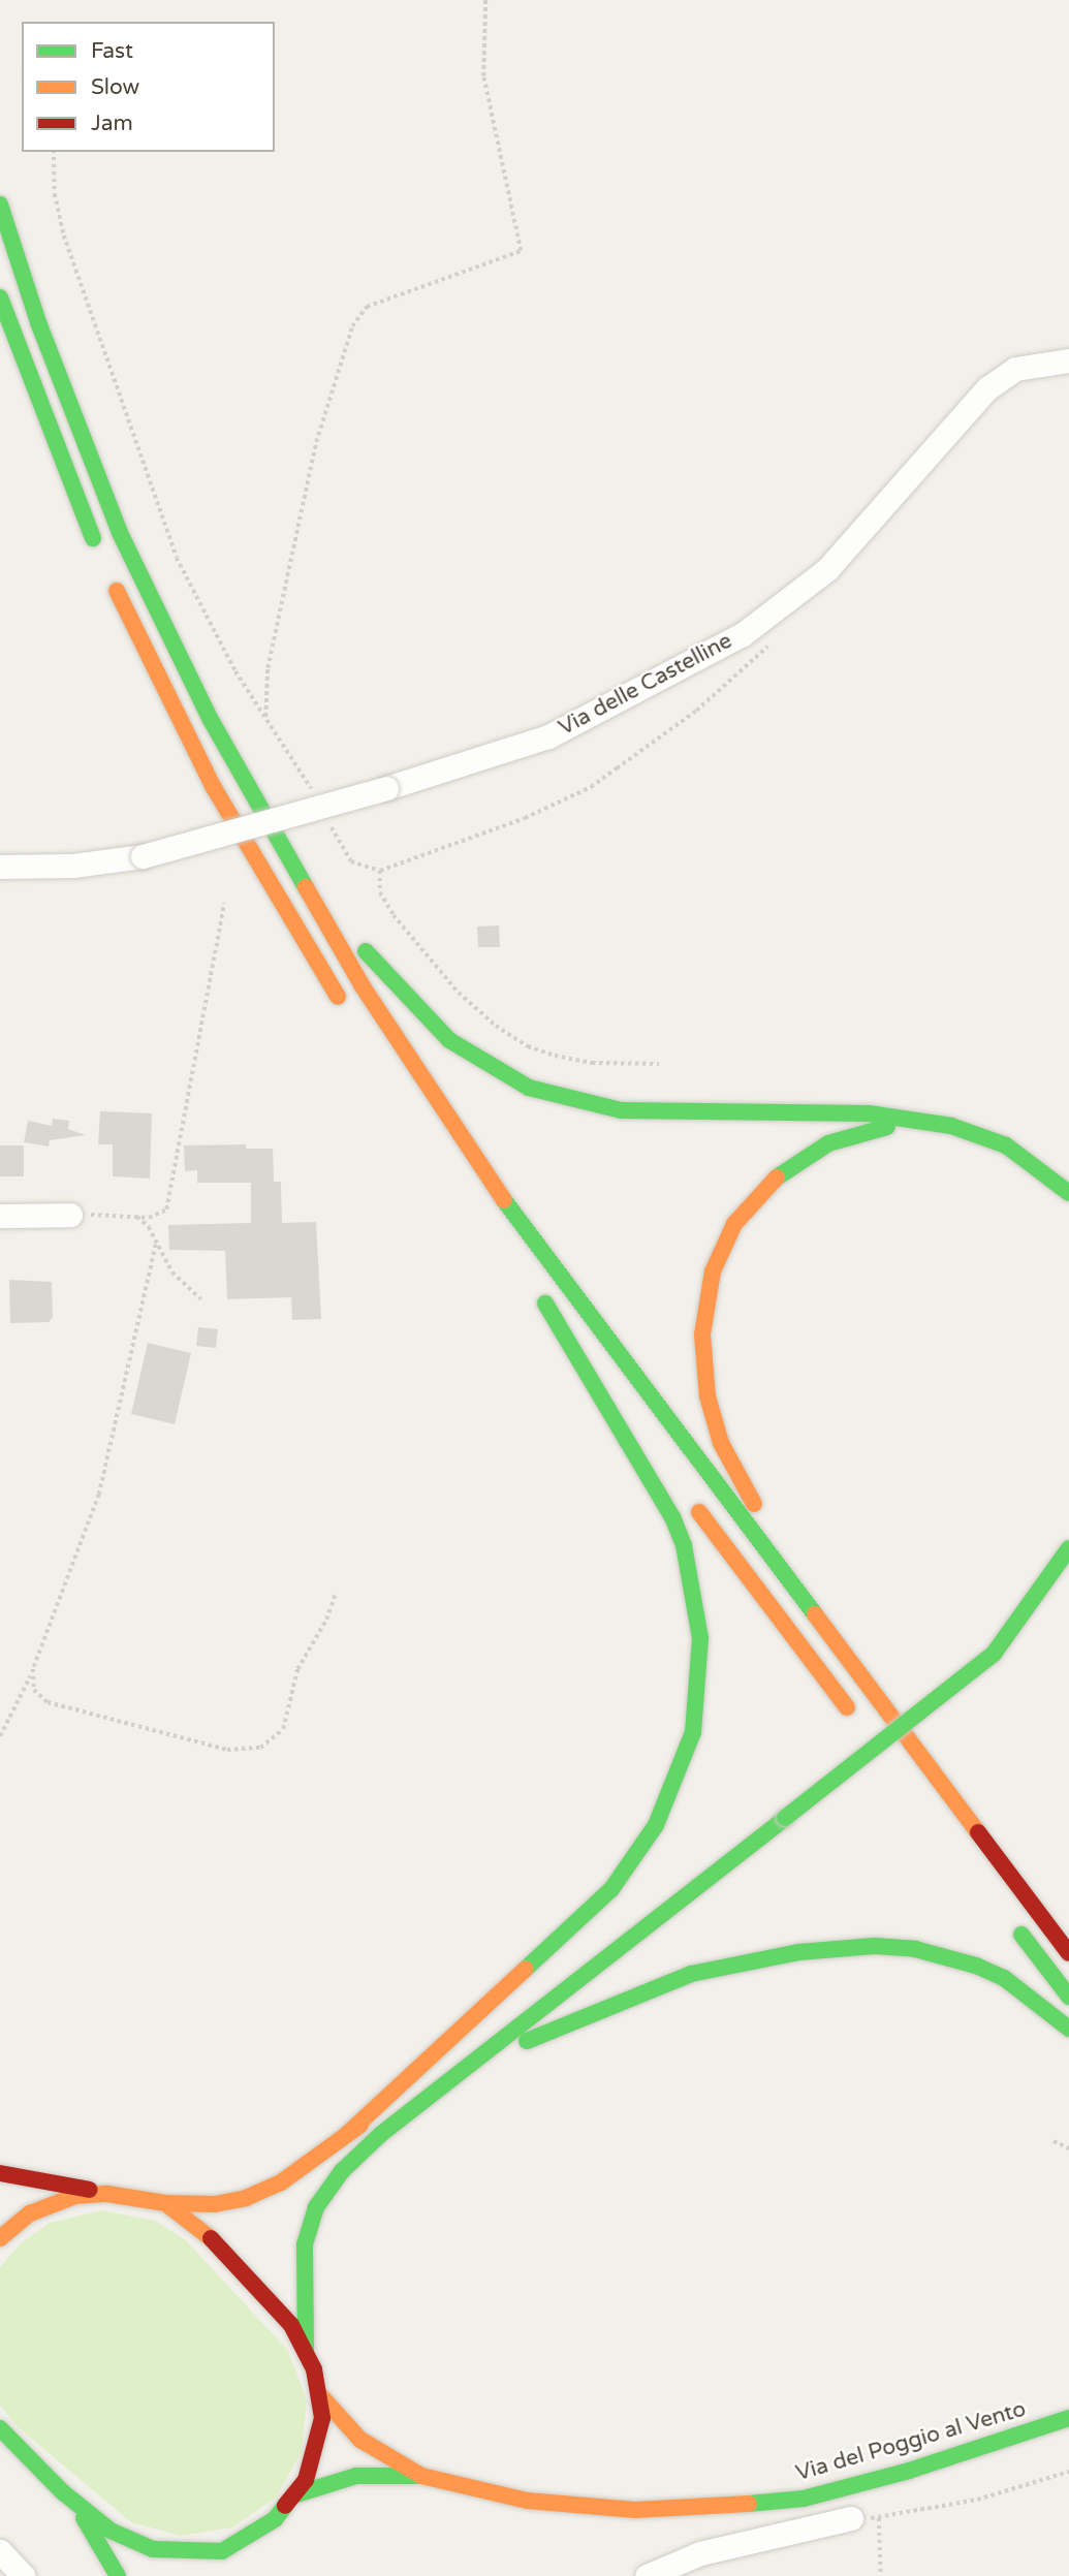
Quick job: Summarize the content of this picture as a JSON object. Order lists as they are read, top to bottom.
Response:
{
  "streets": {
    "main road": ["Via del Poggio al Vento"],
    "street": ["Via delle Castelline"]
  },
  "legend": ["Fast", "Slow", "Jam"]
}
